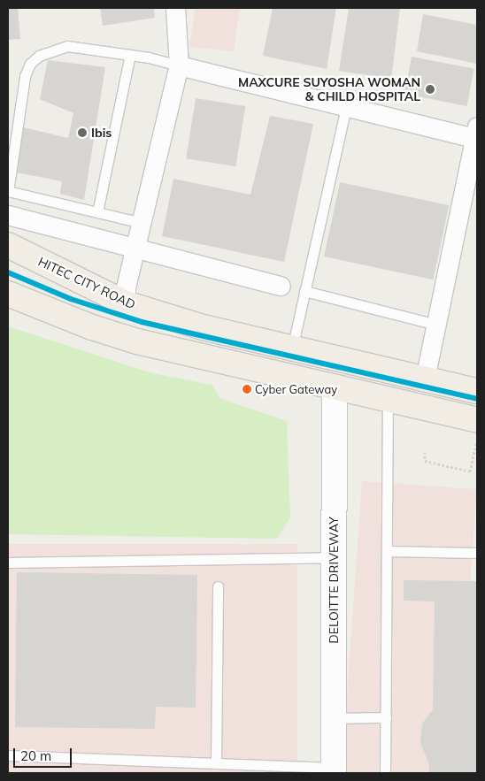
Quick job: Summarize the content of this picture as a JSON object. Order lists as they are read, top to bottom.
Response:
{
  "streets": {
    "main road": ["HITEC CITY ROAD"],
    "street": ["DELOITTE DRIVEWAY"]
  },
  "places": ["MAXCURE SUYOSHA WOMAN & CHILD HOSPITAL", "Ibis", "Cyber Gateway"],
  "scale_bar": "20 m"
}
